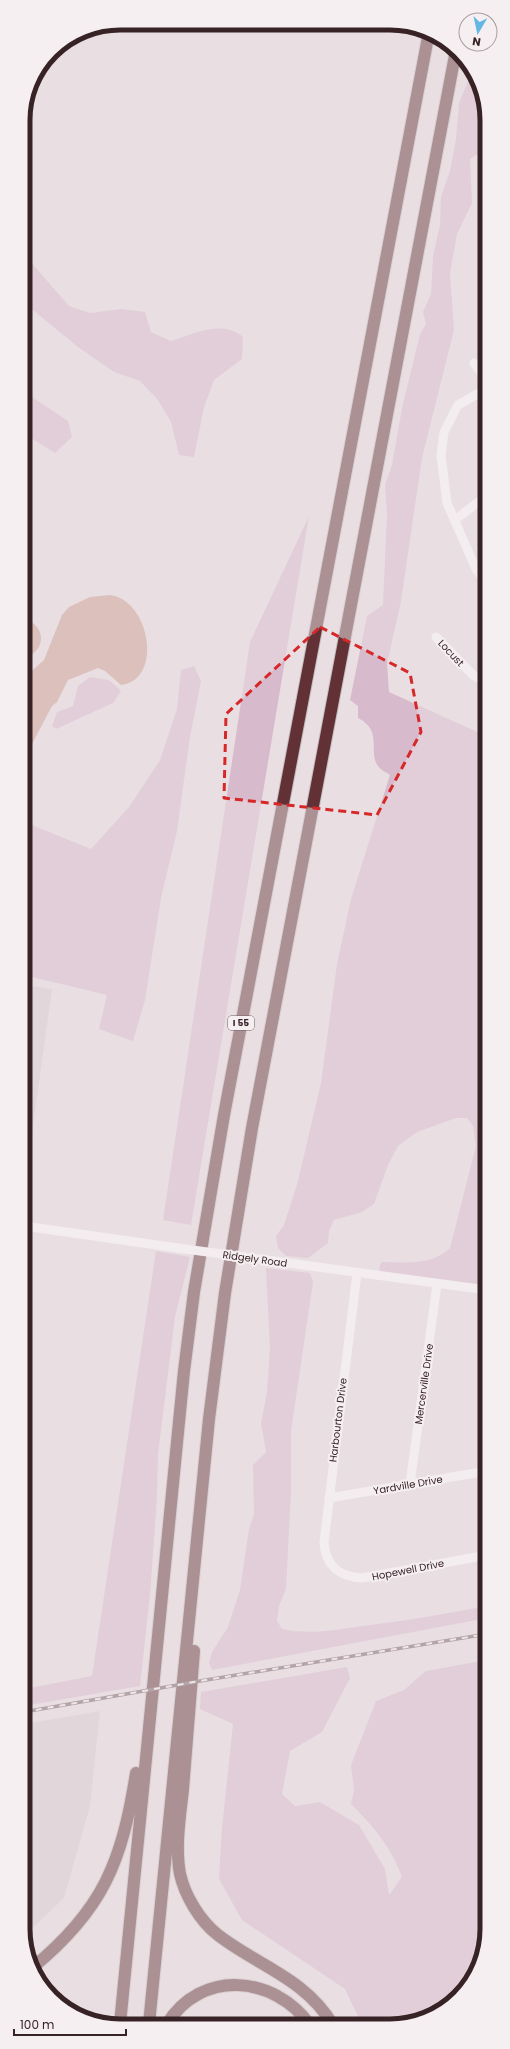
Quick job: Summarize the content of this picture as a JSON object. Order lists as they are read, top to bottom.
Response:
{
  "streets": {
    "highway": ["I 55"],
    "street": [
      "Locust",
      "Ridgely Road",
      "Mercerville Drive",
      "Harbourton Drive",
      "Yardville Drive",
      "Hopewell Drive"
    ]
  },
  "crossings": [
    ["Ridgely Road", "Mercerville Drive"],
    ["Ridgely Road", "Harbourton Drive"],
    ["Mercerville Drive", "Yardville Drive"],
    ["Harbourton Drive", "Yardville Drive"],
    ["Harbourton Drive", "Hopewell Drive"]
  ],
  "scale_bar": "100 m",
  "north": "bottom"
}
